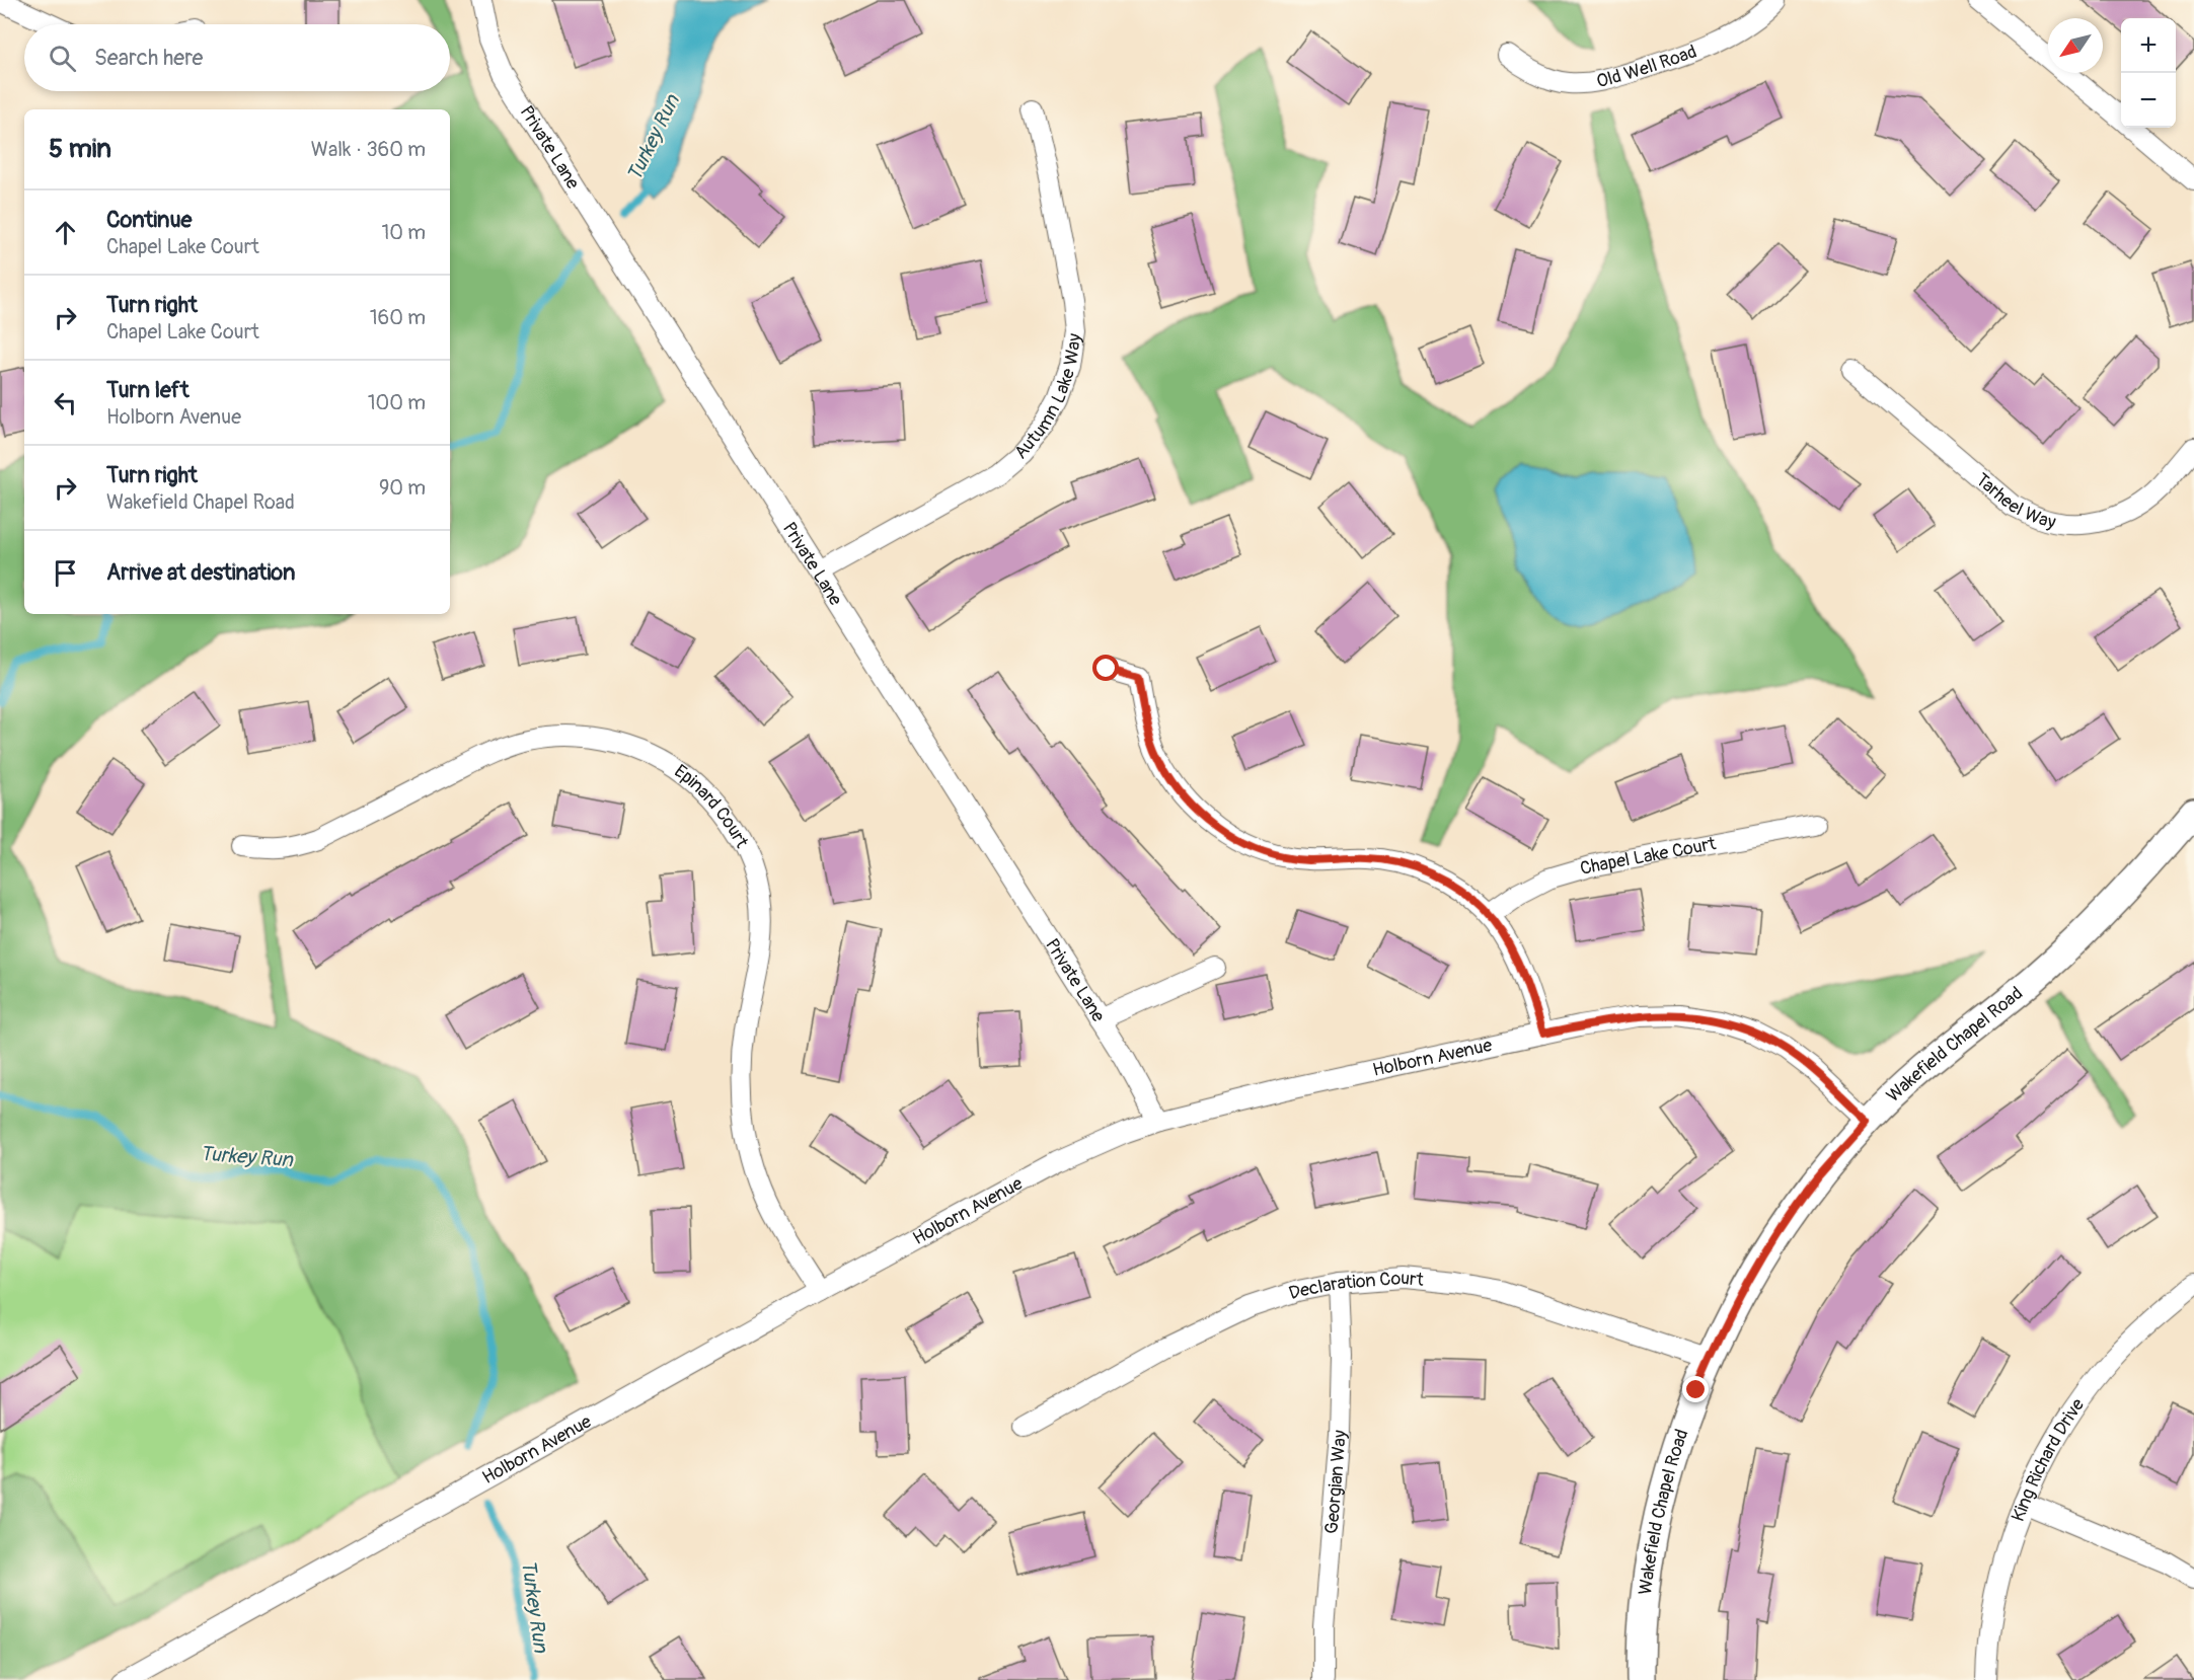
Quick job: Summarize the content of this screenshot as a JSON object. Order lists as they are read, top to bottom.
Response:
{
  "streets": {
    "main road": ["Wakefield Chapel Road"],
    "street": [
      "Old Well Road",
      "Private Lane",
      "Autumn Lake Way",
      "Tarheel Way",
      "Epinard Court",
      "Chapel Lake Court",
      "Holborn Avenue",
      "Declaration Court",
      "King Richard Drive",
      "Georgian Way"
    ]
  },
  "crossings": [
    ["Private Lane", "Autumn Lake Way"],
    ["Private Lane", "Holborn Avenue"],
    ["Epinard Court", "Holborn Avenue"],
    ["Wakefield Chapel Road", "Holborn Avenue"],
    ["Wakefield Chapel Road", "Declaration Court"],
    ["Declaration Court", "Georgian Way"]
  ],
  "water": ["Turkey Run"],
  "north": "bottom left",
  "page": {
    "map_buttons": ["+", "−"],
    "search": "Search here",
    "heading": ["5 min", "Walk · 360 m"],
    "list": [
      ["Continue", "Chapel Lake Court", "10 m"],
      ["Turn right", "Chapel Lake Court", "160 m"],
      ["Turn left", "Holborn Avenue", "100 m"],
      ["Turn right", "Wakefield Chapel Road", "90 m"],
      "Arrive at destination"
    ]
  }
}
